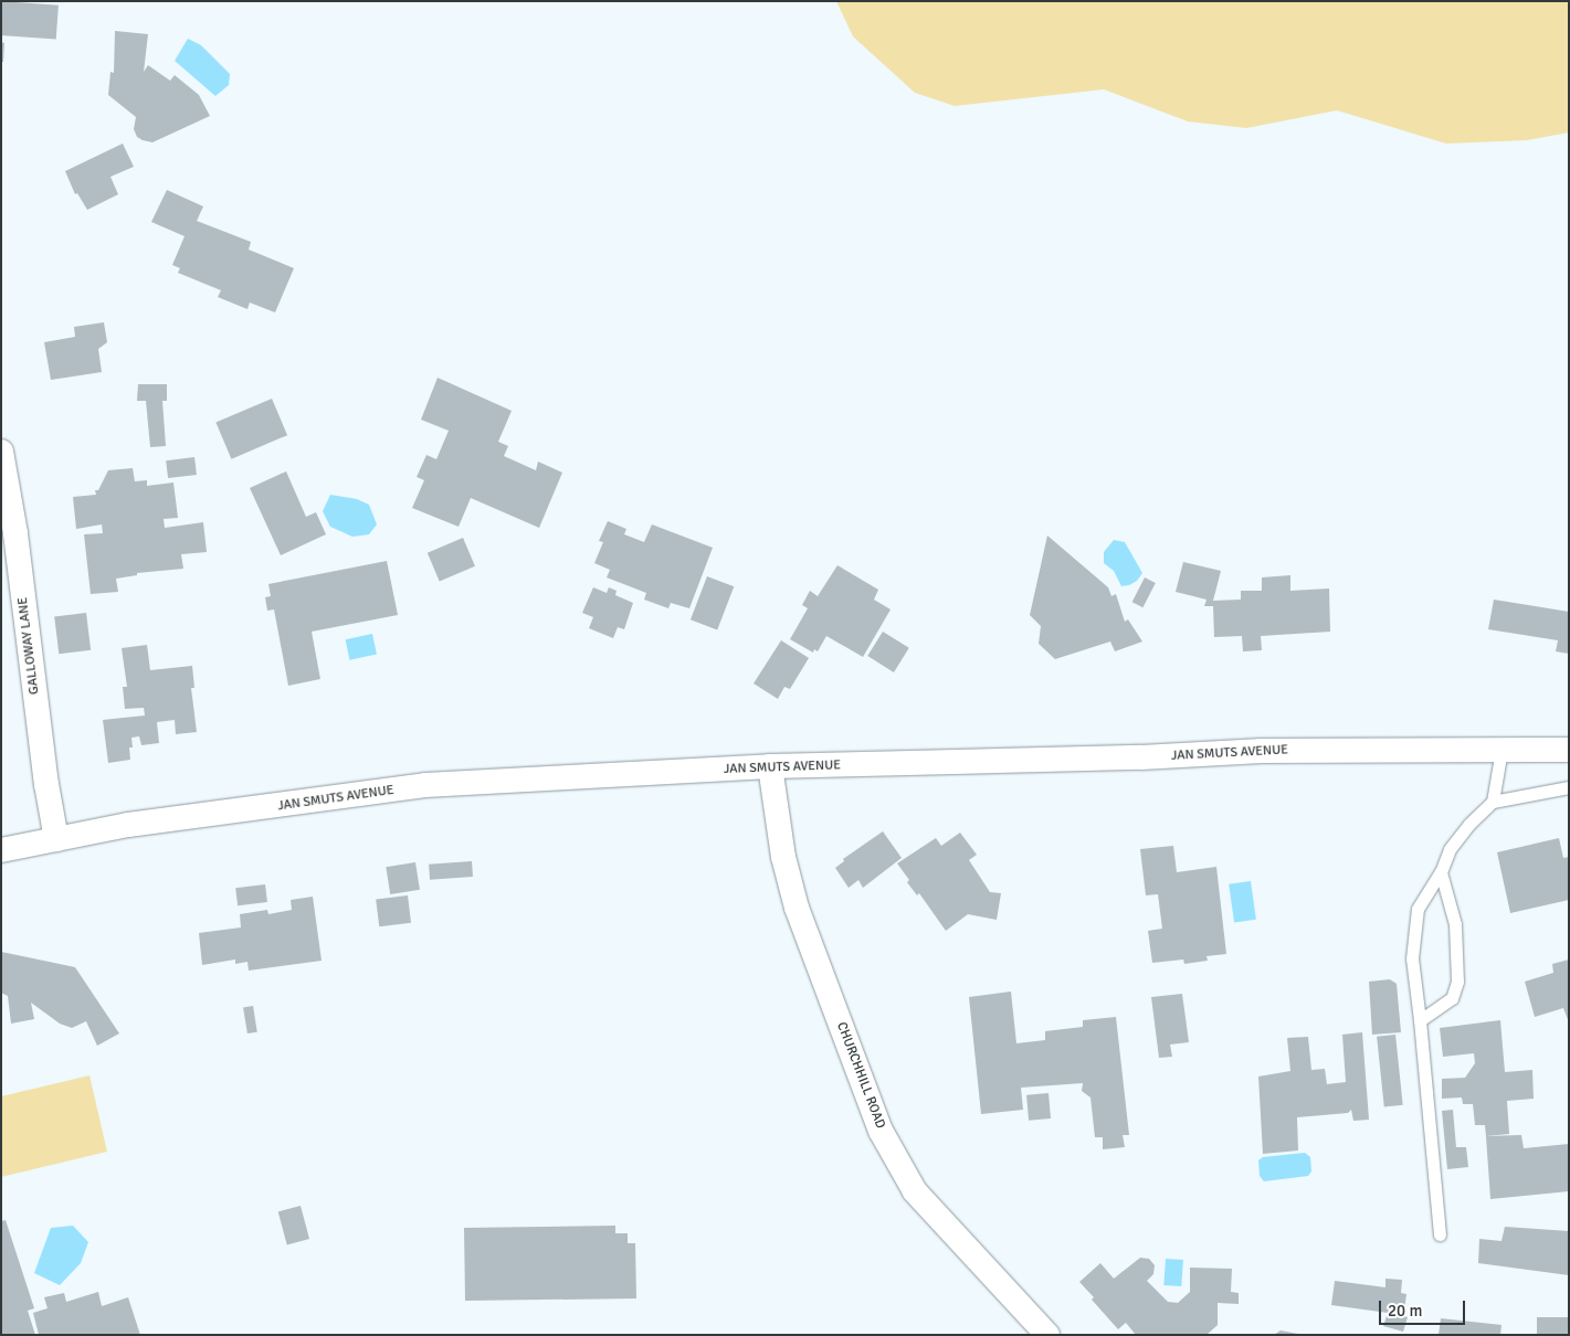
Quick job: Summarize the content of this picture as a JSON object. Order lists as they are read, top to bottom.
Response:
{
  "streets": {
    "street": ["GALLOWAY LANE", "JAN SMUTS AVENUE", "CHURCHHILL ROAD"]
  },
  "crossings": [
    ["GALLOWAY LANE", "JAN SMUTS AVENUE"],
    ["JAN SMUTS AVENUE", "CHURCHHILL ROAD"]
  ],
  "scale_bar": "20 m"
}
